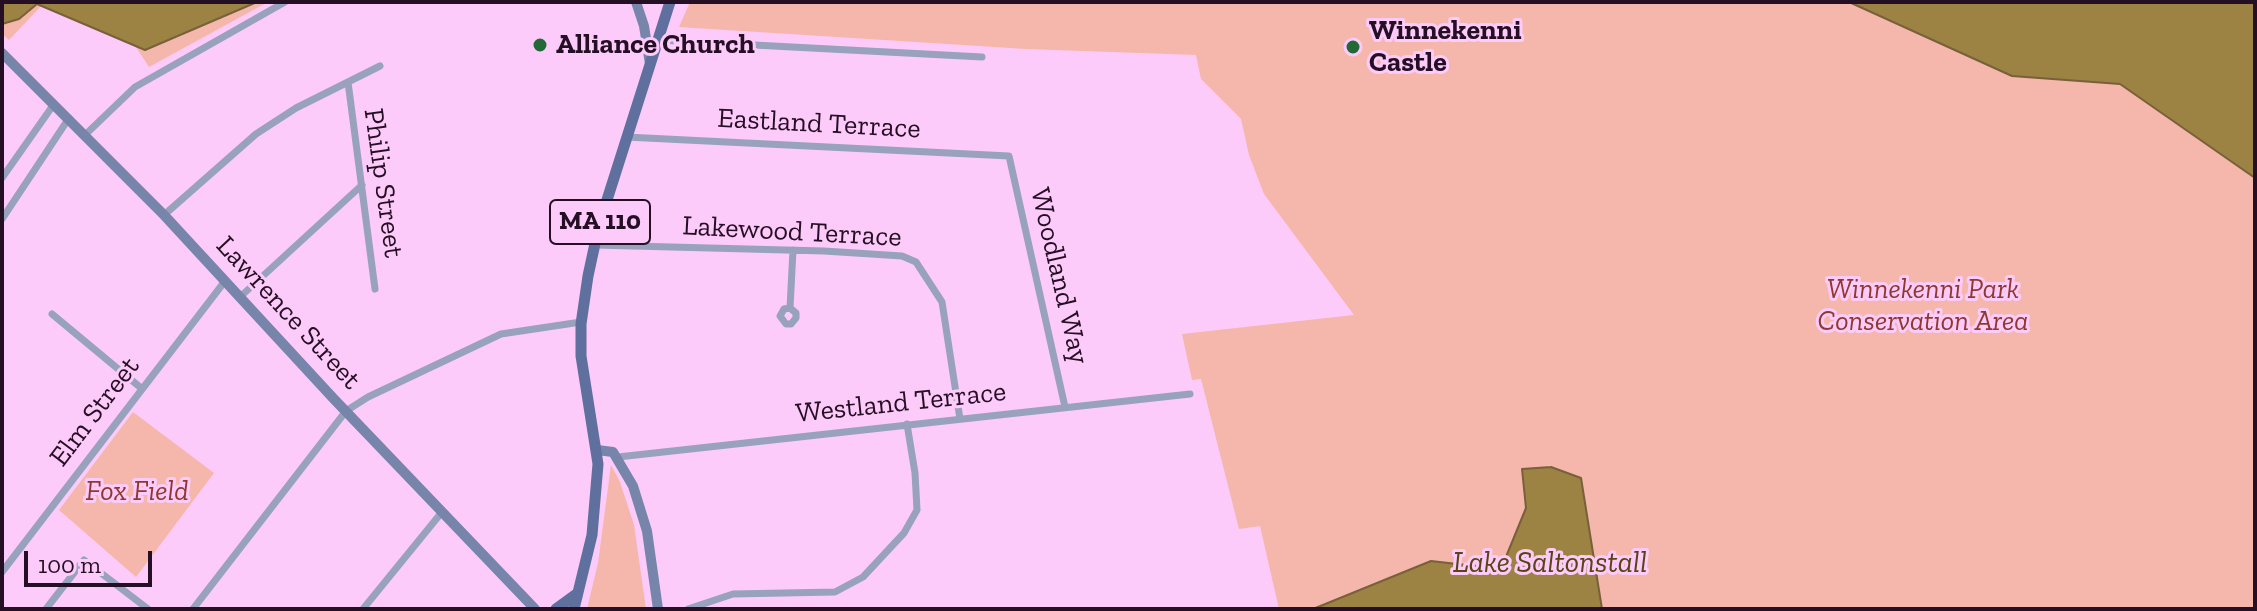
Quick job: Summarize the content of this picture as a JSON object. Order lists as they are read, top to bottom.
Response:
{
  "streets": {
    "main road": ["MA 110"],
    "street": [
      "Eastland Terrace",
      "Philip Street",
      "Lakewood Terrace",
      "Woodland Way",
      "Lawrence Street",
      "Westland Terrace",
      "Elm Street"
    ]
  },
  "crossings": [
    ["Eastland Terrace", "MA 110"],
    ["Eastland Terrace", "Woodland Way"],
    ["MA 110", "Lakewood Terrace"],
    ["Lakewood Terrace", "Westland Terrace"],
    ["Woodland Way", "Westland Terrace"],
    ["Lawrence Street", "Elm Street"]
  ],
  "water": ["Lake Saltonstall"],
  "parks": ["Winnekenni Park Conservation Area", "Fox Field"],
  "places": ["Alliance Church", "Winnekenni Castle"],
  "scale_bar": "100 m"
}
